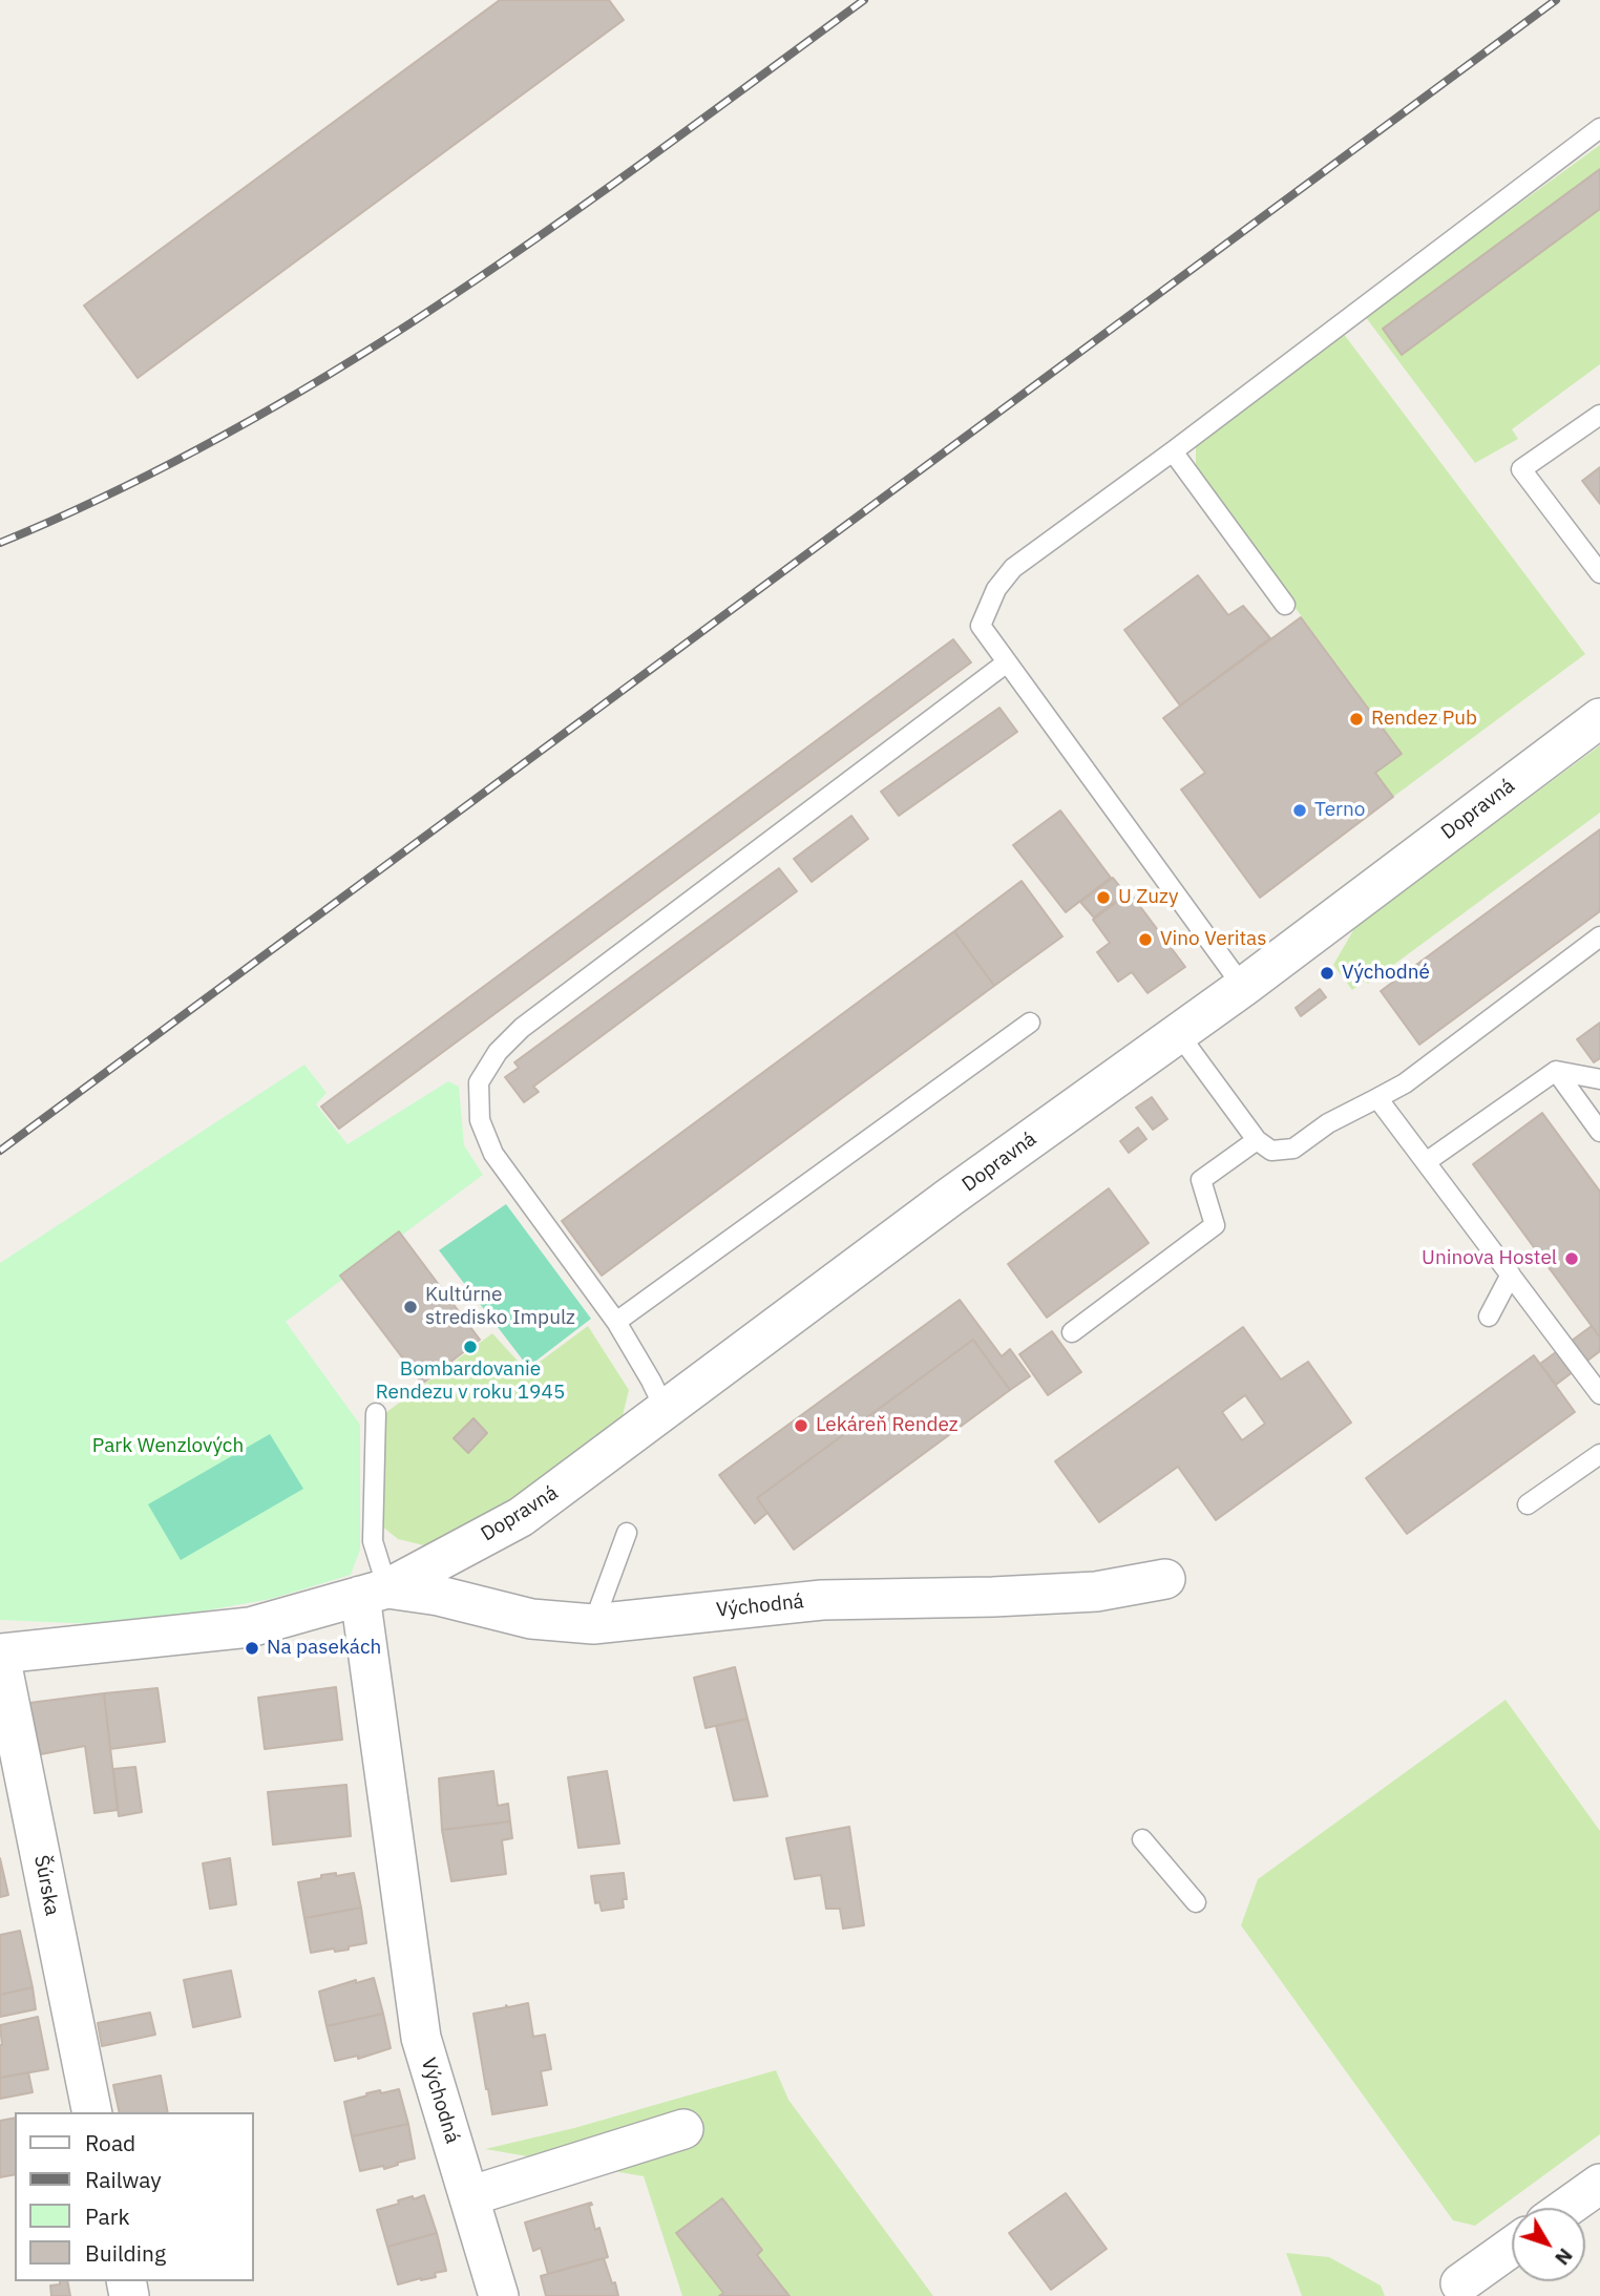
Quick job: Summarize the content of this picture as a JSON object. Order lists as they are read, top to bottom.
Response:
{
  "streets": {
    "street": ["Dopravná", "Východná", "Šúrska"]
  },
  "crossings": [
    ["Dopravná", "Východná"],
    ["Východná", "Šúrska"]
  ],
  "parks": ["Park Wenzlových"],
  "places": [
    "Rendez Pub",
    "Terno",
    "U Zuzy",
    "Vino Veritas",
    "Východné",
    "Uninova Hostel",
    "Kultúrne stredisko Impulz",
    "Bombardovanie Rendezu v roku 1945",
    "Lekáreň Rendez",
    "Na pasekách"
  ],
  "legend": [
    "Road",
    "Railway",
    "Park",
    "Building"
  ],
  "north": "bottom right"
}
